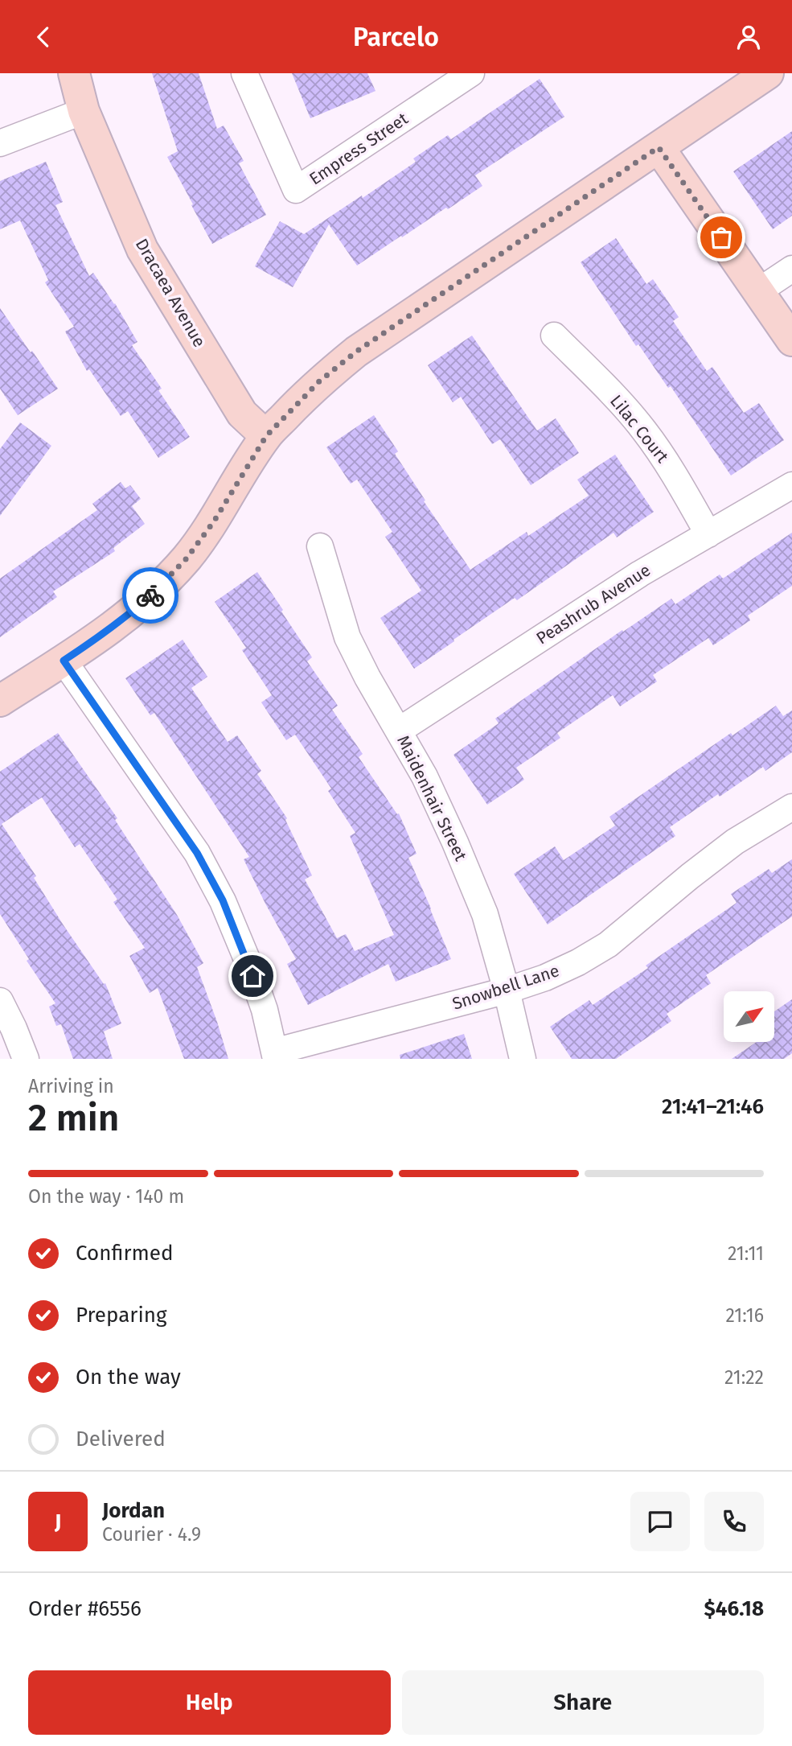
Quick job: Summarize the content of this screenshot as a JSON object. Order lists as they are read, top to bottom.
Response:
{
  "streets": {
    "street": [
      "Empress Street",
      "Dracaea Avenue",
      "Lilac Court",
      "Peashrub Avenue",
      "Maidenhair Street",
      "Snowbell Lane"
    ]
  },
  "crossings": [
    ["Lilac Court", "Peashrub Avenue"],
    ["Peashrub Avenue", "Maidenhair Street"],
    ["Maidenhair Street", "Snowbell Lane"]
  ],
  "north": "top right",
  "page": {
    "header": "Parcelo",
    "heading": ["2 min", "Arriving in", "21:41–21:46"],
    "panel": [
      "Jordan",
      "Courier · 4.9",
      "Order #6556",
      "$46.18"
    ],
    "bar": "On the way · 140 m",
    "list": [
      ["Confirmed", "21:11"],
      ["Preparing", "21:16"],
      ["On the way", "21:22"],
      "Delivered"
    ],
    "round": "J",
    "buttons": ["Help", "Share"]
  }
}
